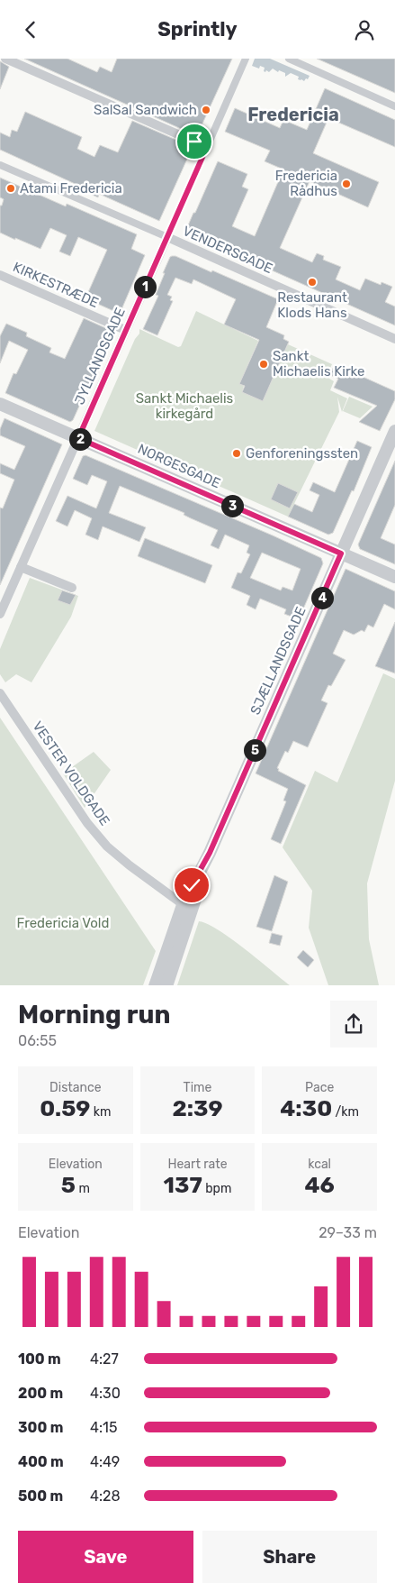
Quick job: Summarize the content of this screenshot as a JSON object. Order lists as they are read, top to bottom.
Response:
{
  "streets": {
    "street": [
      "VENDERSGADE",
      "KIRKESTRÆDE",
      "JYLLANDSGADE",
      "NORGESGADE",
      "SJÆLLANDSGADE",
      "VESTER VOLDGADE"
    ]
  },
  "crossings": [
    ["VENDERSGADE", "JYLLANDSGADE"],
    ["KIRKESTRÆDE", "JYLLANDSGADE"],
    ["JYLLANDSGADE", "NORGESGADE"],
    ["NORGESGADE", "SJÆLLANDSGADE"],
    ["SJÆLLANDSGADE", "VESTER VOLDGADE"]
  ],
  "districts": ["Fredericia"],
  "parks": ["Sankt Michaelis kirkegård", "Fredericia Vold"],
  "places": [
    "SalSal Sandwich",
    "Fredericia Rådhus",
    "Atami Fredericia",
    "Restaurant Klods Hans",
    "Sankt Michaelis Kirke",
    "Genforeningssten"
  ],
  "page": {
    "header": "Sprintly",
    "pins": [
      "1",
      "2",
      "3",
      "4",
      "5"
    ],
    "heading": ["Morning run", "06:55"],
    "stats": [
      ["Distance", "0.59 km"],
      ["Time", "2:39"],
      ["Pace", "4:30 /km"],
      ["Elevation", "5 m"],
      ["Heart rate", "137 bpm"],
      ["kcal", "46"]
    ],
    "chart": ["Elevation", "29–33 m"],
    "list": [
      {
        "name": "100 m",
        "note": "4:27"
      },
      {
        "name": "200 m",
        "note": "4:30"
      },
      {
        "name": "300 m",
        "note": "4:15"
      },
      {
        "name": "400 m",
        "note": "4:49"
      },
      {
        "name": "500 m",
        "note": "4:28"
      }
    ],
    "buttons": ["Save", "Share"]
  }
}
